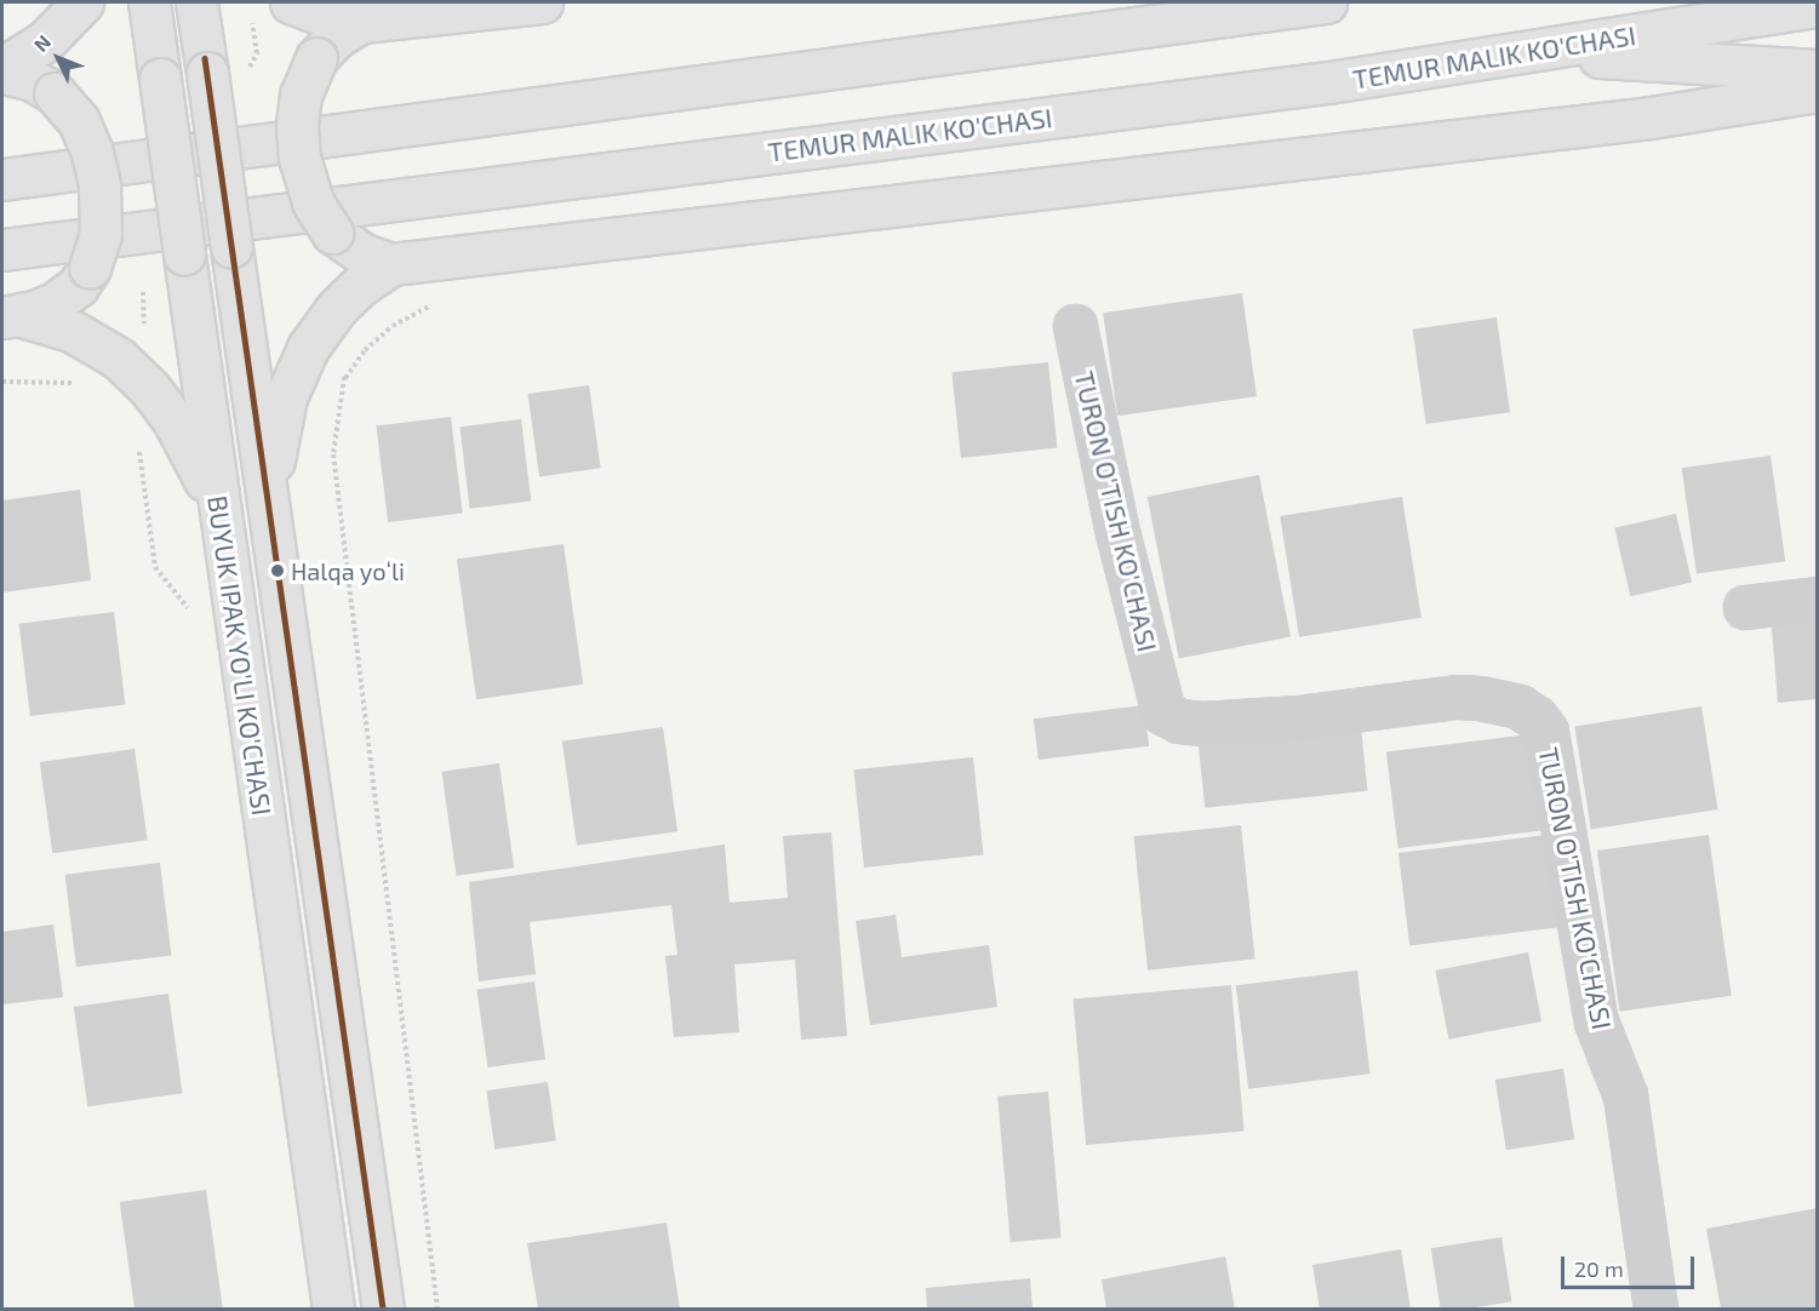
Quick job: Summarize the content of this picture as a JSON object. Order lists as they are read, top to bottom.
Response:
{
  "streets": {
    "main road": ["TEMUR MALIK KO'CHASI", "BUYUK IPAK YO'LI KO'CHASI"],
    "street": ["TURON O'TISH KO'CHASI"]
  },
  "places": ["Halqa yoʻli"],
  "scale_bar": "20 m",
  "north": "top left"
}
